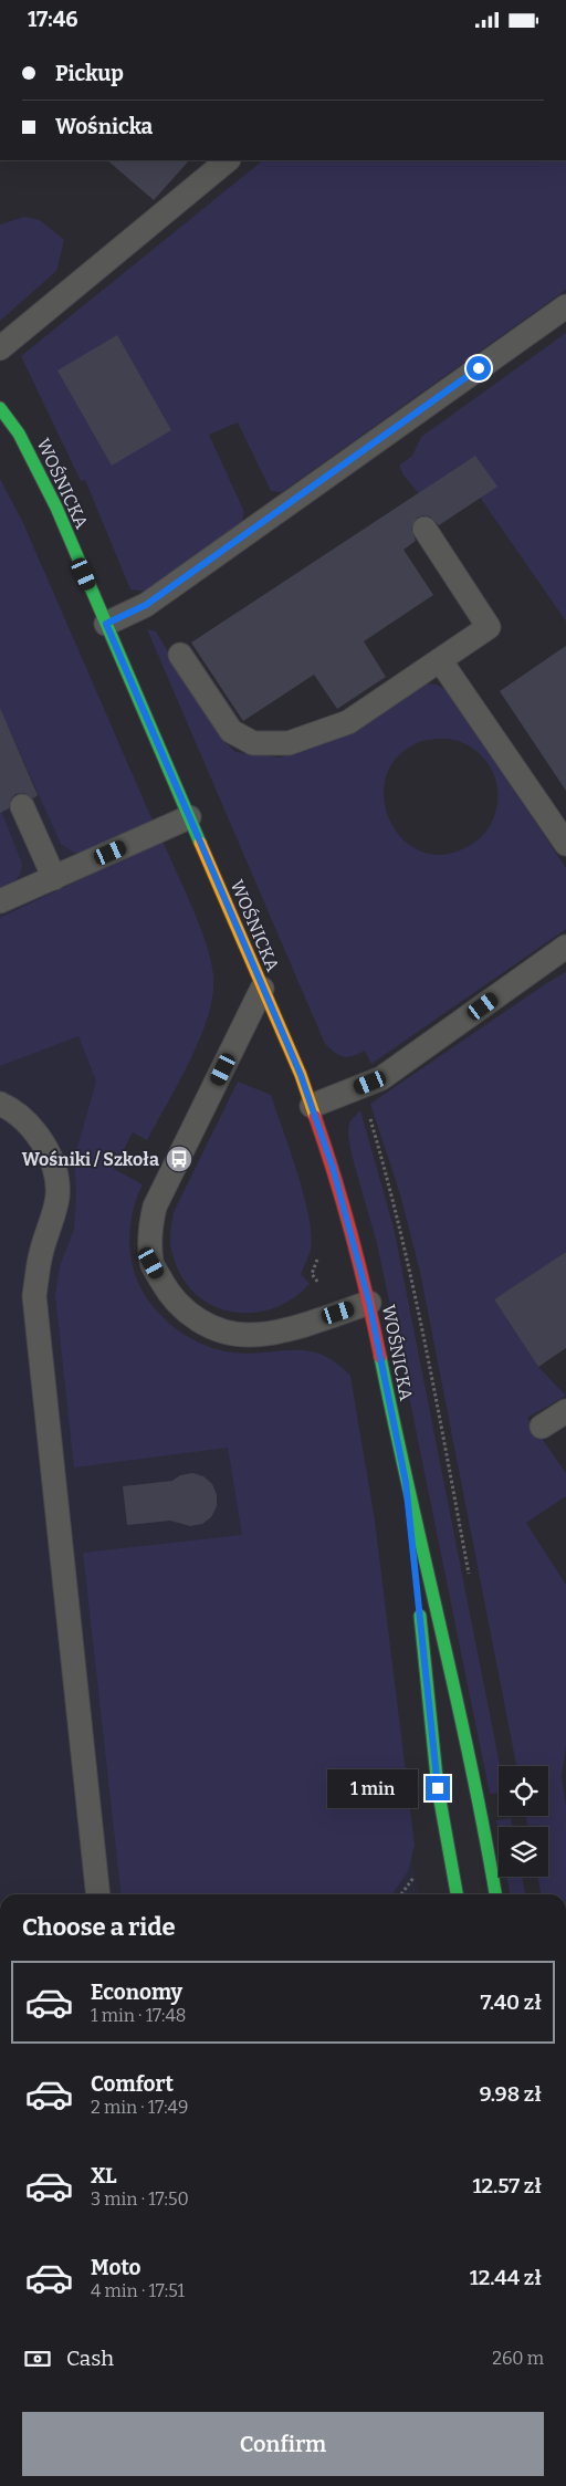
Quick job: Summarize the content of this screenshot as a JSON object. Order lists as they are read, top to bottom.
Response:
{
  "streets": {
    "street": ["WOŚNICKA"]
  },
  "places": {
    "bus stop": ["Wośniki / Szkoła"]
  },
  "page": {
    "status": "17:46",
    "banner": ["Pickup", "Wośnicka"],
    "bubble": "1 min",
    "heading": "Choose a ride",
    "list": [
      {
        "name": "Economy",
        "note": "1 min · 17:48",
        "value": "7.40 zł"
      },
      {
        "name": "Comfort",
        "note": "2 min · 17:49",
        "value": "9.98 zł"
      },
      {
        "name": "XL",
        "note": "3 min · 17:50",
        "value": "12.57 zł"
      },
      {
        "name": "Moto",
        "note": "4 min · 17:51",
        "value": "12.44 zł"
      }
    ],
    "pay": ["Cash", "260 m"],
    "buttons": "Confirm"
  }
}
